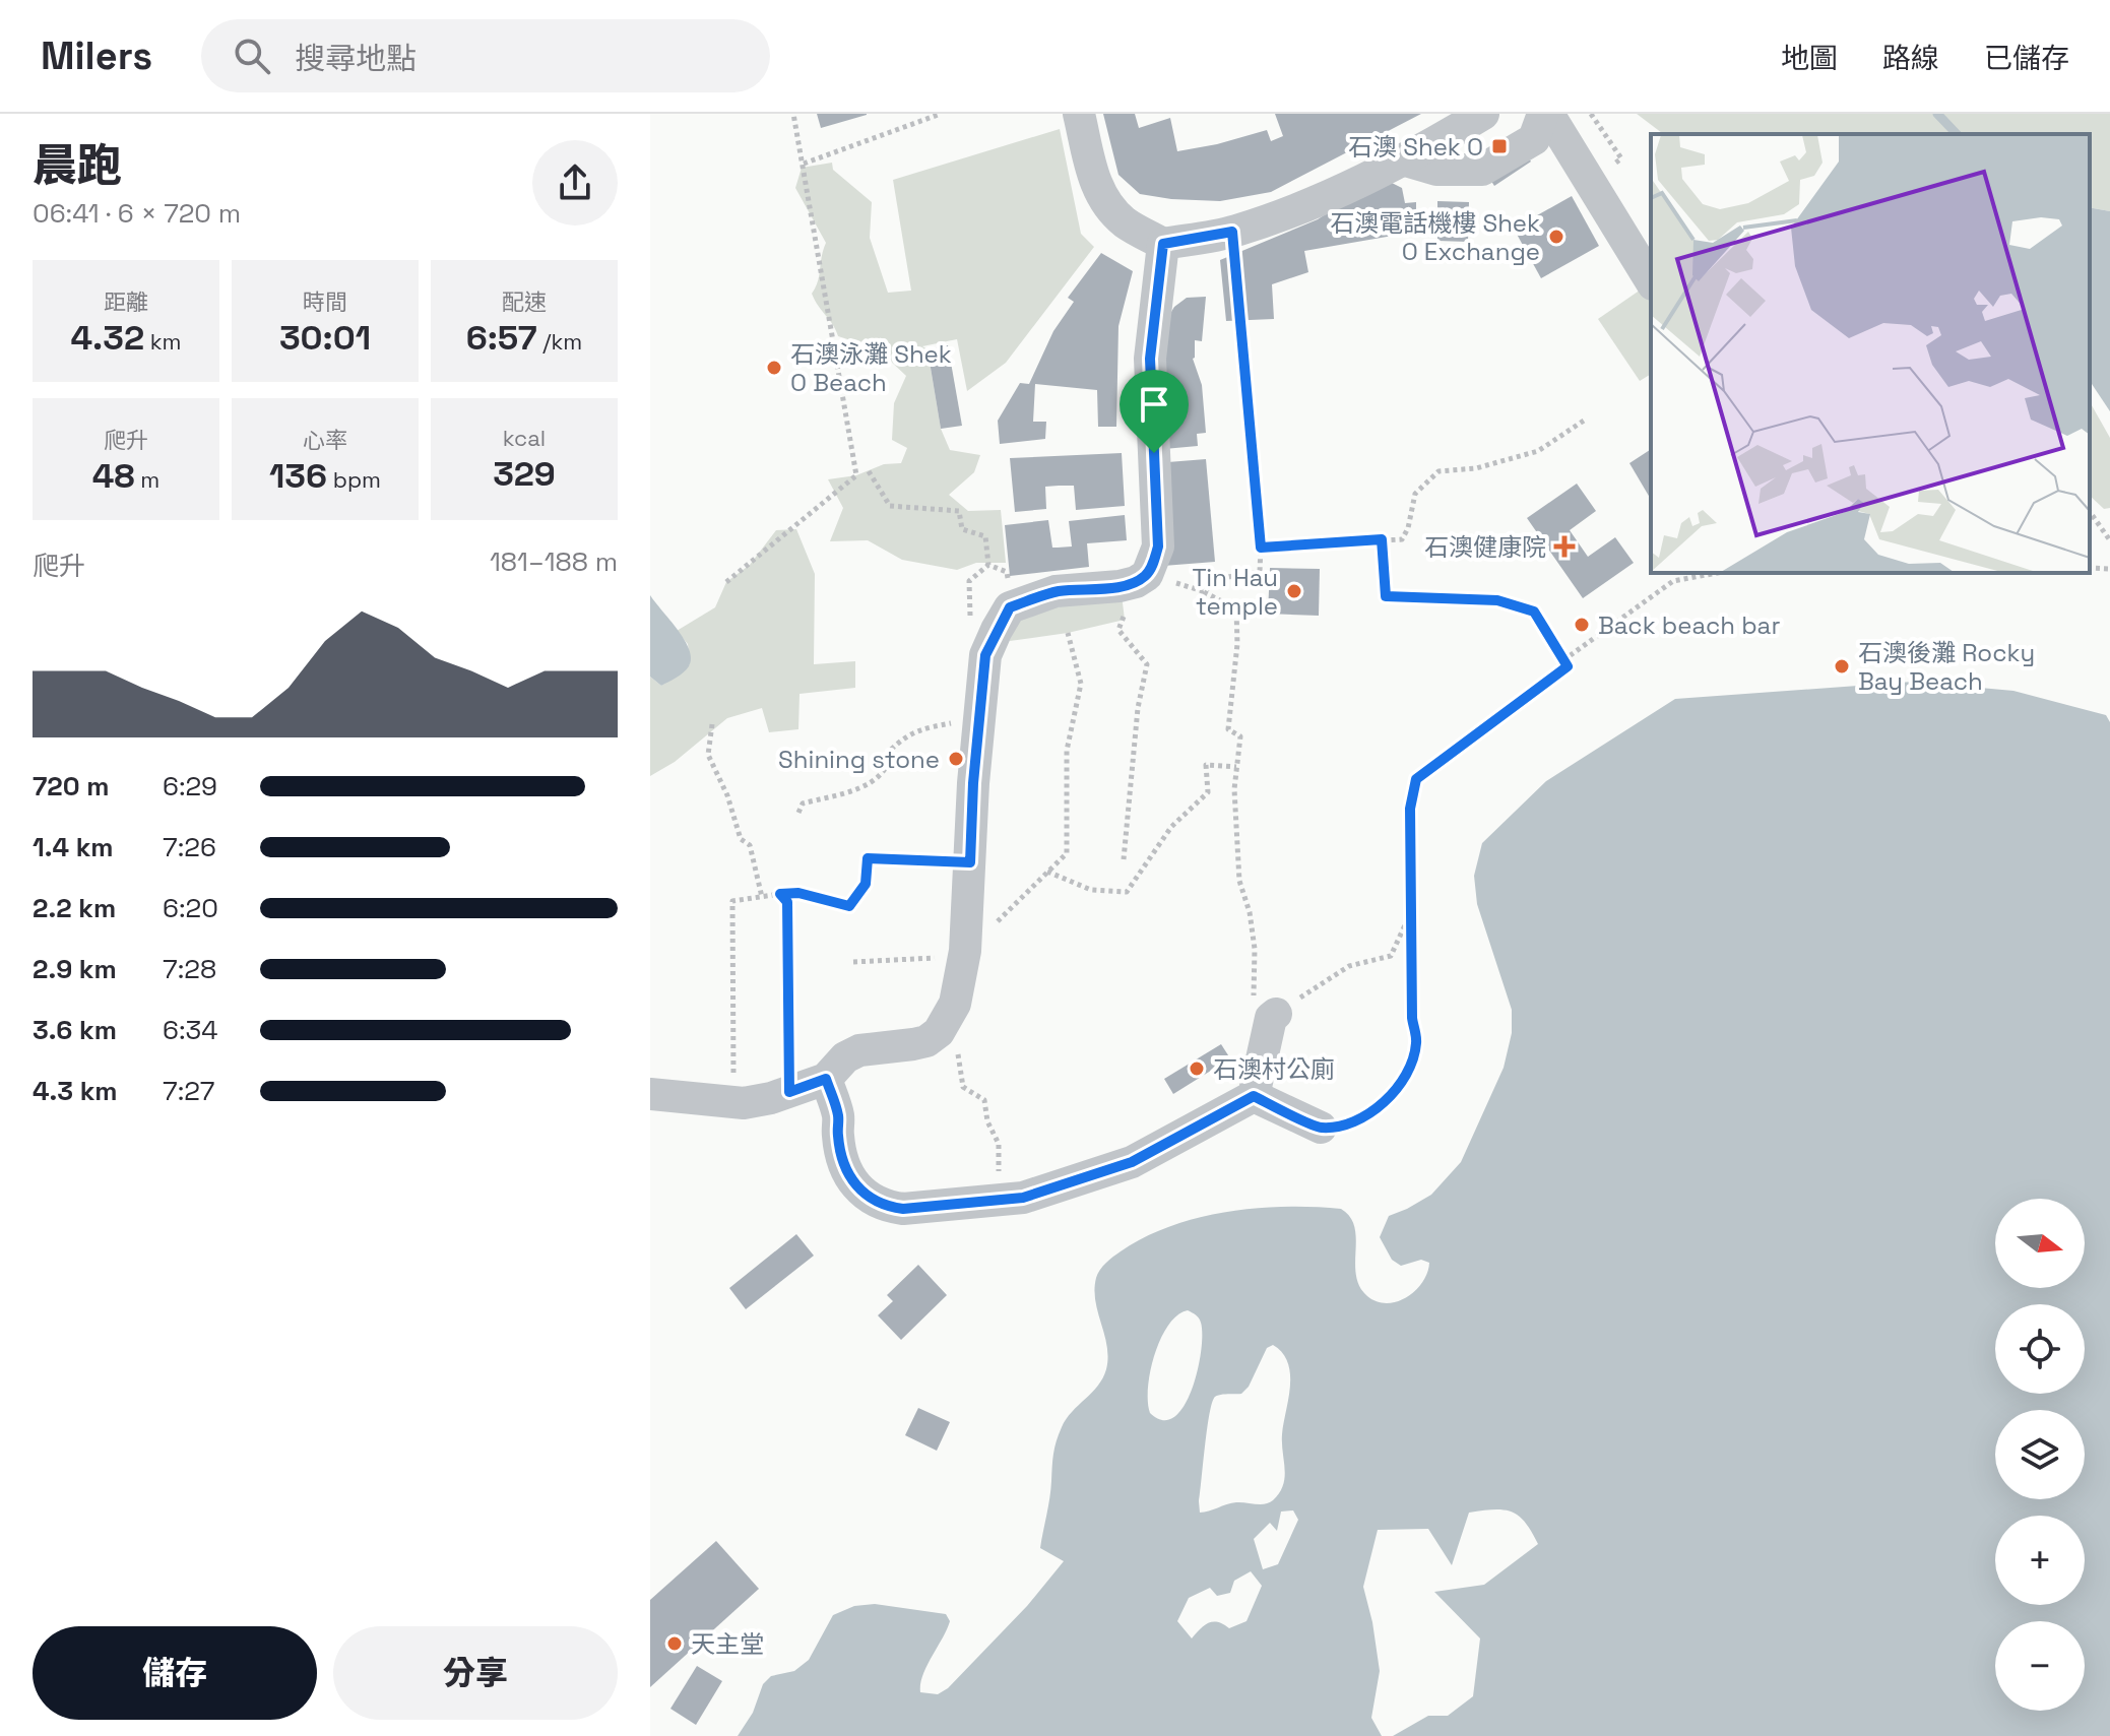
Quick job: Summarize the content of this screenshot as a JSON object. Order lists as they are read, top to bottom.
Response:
{
  "places": {
    "transit": ["石澳 Shek O"],
    "other": [
      "石澳電話機樓 Shek O Exchange",
      "石澳泳灘 Shek O Beach",
      "Tin Hau temple",
      "Back beach bar",
      "石澳後灘 Rocky Bay Beach",
      "Shining stone",
      "石澳村公廁",
      "天主堂"
    ],
    "health": ["石澳健康院"]
  },
  "north": "right",
  "page": {
    "header": "Milers",
    "search": "搜尋地點",
    "nav": ["地圖", "路線", "已儲存"],
    "heading": ["晨跑", "06:41 · 6 × 720 m"],
    "stats": [
      ["距離", "4.32 km"],
      ["時間", "30:01"],
      ["配速", "6:57 /km"],
      ["爬升", "48 m"],
      ["心率", "136 bpm"],
      ["kcal", "329"]
    ],
    "chart": ["爬升", "181–188 m"],
    "list": [
      {
        "name": "720 m",
        "note": "6:29"
      },
      {
        "name": "1.4 km",
        "note": "7:26"
      },
      {
        "name": "2.2 km",
        "note": "6:20"
      },
      {
        "name": "2.9 km",
        "note": "7:28"
      },
      {
        "name": "3.6 km",
        "note": "6:34"
      },
      {
        "name": "4.3 km",
        "note": "7:27"
      }
    ],
    "map_buttons": ["+", "−"],
    "buttons": ["儲存", "分享"]
  }
}
